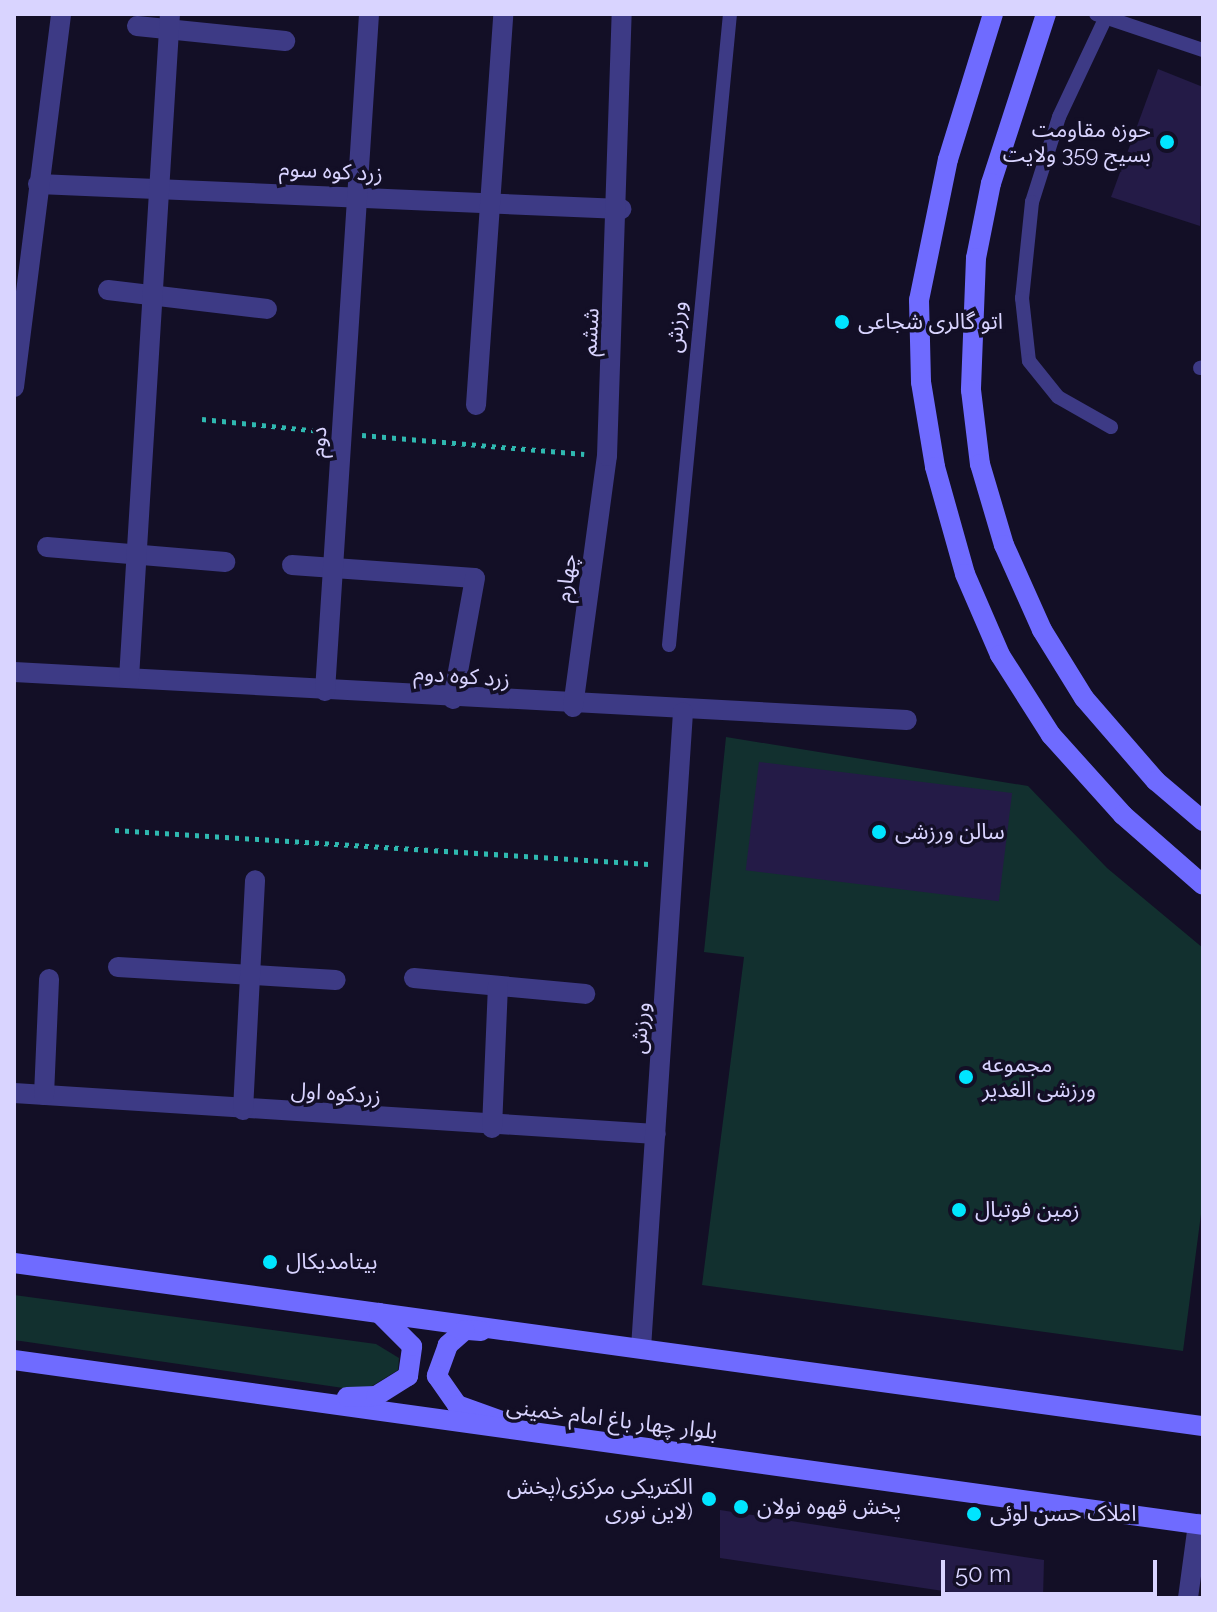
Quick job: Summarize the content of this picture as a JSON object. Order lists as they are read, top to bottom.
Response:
{
  "streets": {
    "main road": ["بلوار چهار باغ امام خمینی"],
    "street": [
      "زرد کوه سوم",
      "ورزش",
      "ششم",
      "دوم",
      "چهارم",
      "زرد کوه دوم",
      "زردکوه اول"
    ]
  },
  "crossings": [
    ["زرد کوه سوم", "ششم"],
    ["زرد کوه سوم", "دوم"],
    ["ورزش", "زرد کوه دوم"],
    ["ورزش", "زردکوه اول"],
    ["ششم", "چهارم"],
    ["دوم", "زرد کوه دوم"],
    ["چهارم", "زرد کوه دوم"]
  ],
  "places": [
    "حوزه مقاومت بسیج 359 ولایت",
    "اتو گالری شجاعی",
    "سالن ورزشی",
    "مجموعه ورزشی الغدیر",
    "زمین فوتبال",
    "بیتامدیکال",
    "الکتریکی مرکزی(پخش لاین نوری)",
    "پخش قهوه نولان",
    "املاک حسن لوئی"
  ],
  "scale_bar": "50 m"
}
